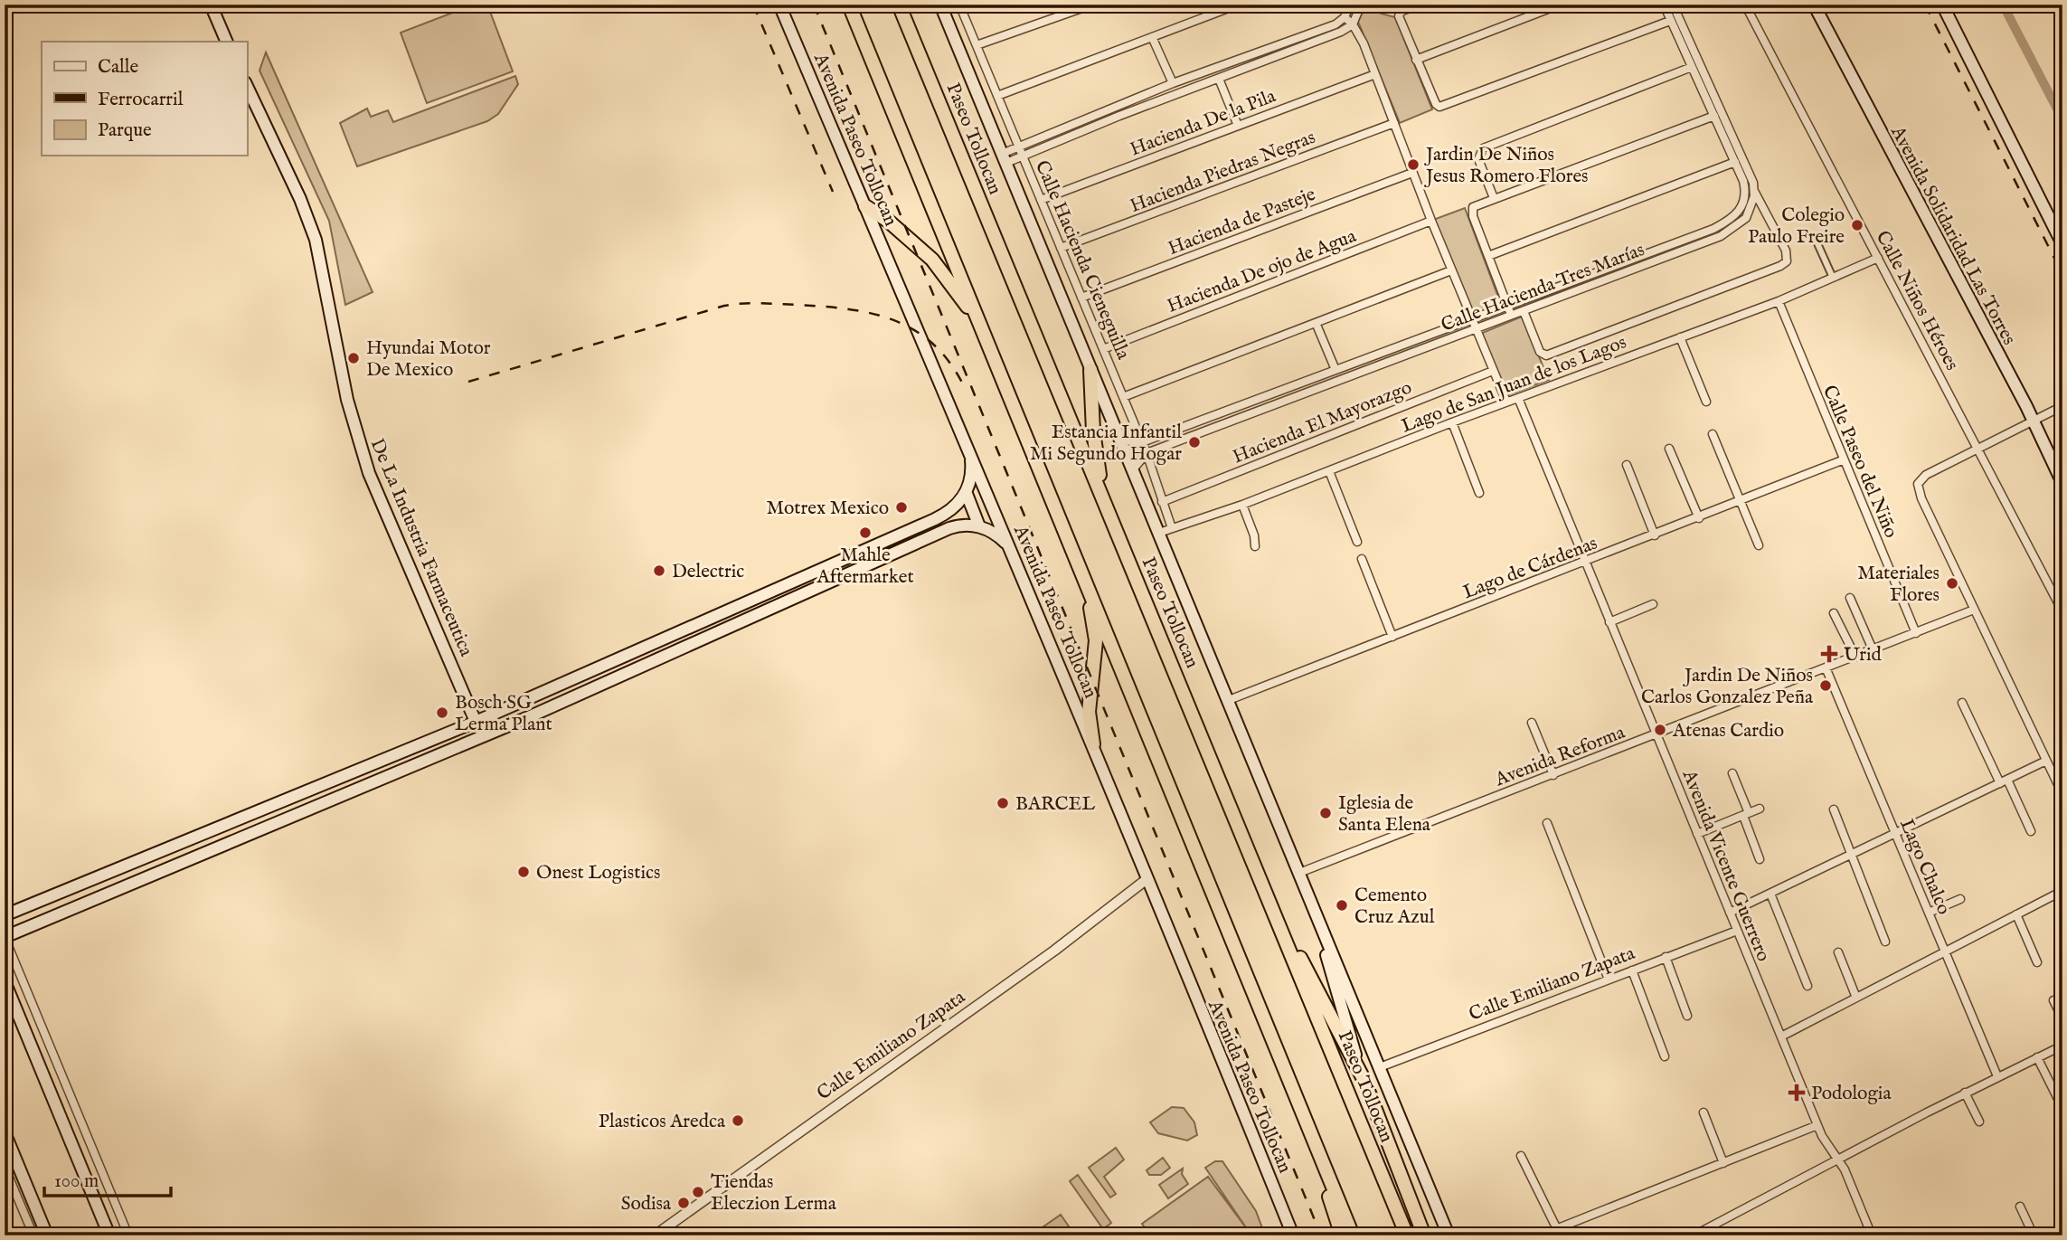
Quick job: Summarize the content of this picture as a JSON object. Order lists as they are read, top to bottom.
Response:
{
  "streets": {
    "highway": ["Paseo Tollocan"],
    "main road": ["Avenida Paseo Tollocan", "Avenida Solidaridad Las Torres", "De La Industria Farmaceutica"],
    "street": [
      "Hacienda De la Pila",
      "Hacienda Piedras Negras",
      "Hacienda de Pasteje",
      "Calle Hacienda Cieneguilla",
      "Hacienda De ojo de Agua",
      "Calle Hacienda Tres Marías",
      "Calle Niños Héroes",
      "Lago de San Juan de los Lagos",
      "Hacienda El Mayorazgo",
      "Calle Paseo del Niño",
      "Lago de Cárdenas",
      "Avenida Reforma",
      "Avenida Vicente Guerrero",
      "Lago Chalco",
      "Calle Emiliano Zapata"
    ]
  },
  "crossings": [
    ["Hacienda De la Pila", "Calle Hacienda Cieneguilla"],
    ["Avenida Paseo Tollocan", "Calle Emiliano Zapata"],
    ["Hacienda Piedras Negras", "Calle Hacienda Cieneguilla"],
    ["Hacienda de Pasteje", "Calle Hacienda Cieneguilla"],
    ["Calle Hacienda Cieneguilla", "Hacienda De ojo de Agua"],
    ["Calle Hacienda Cieneguilla", "Calle Hacienda Tres Marías"],
    ["Calle Hacienda Cieneguilla", "Lago de San Juan de los Lagos"],
    ["Calle Hacienda Cieneguilla", "Hacienda El Mayorazgo"],
    ["Calle Niños Héroes", "Lago de San Juan de los Lagos"],
    ["Lago de San Juan de los Lagos", "Calle Paseo del Niño"],
    ["Lago de San Juan de los Lagos", "Avenida Vicente Guerrero"],
    ["Calle Paseo del Niño", "Lago de Cárdenas"],
    ["Calle Paseo del Niño", "Avenida Reforma"],
    ["Lago de Cárdenas", "Avenida Vicente Guerrero"],
    ["Avenida Reforma", "Avenida Vicente Guerrero"],
    ["Avenida Reforma", "Lago Chalco"],
    ["Avenida Vicente Guerrero", "Calle Emiliano Zapata"]
  ],
  "places": {
    "other": [
      "Jardin De Niños Jesus Romero Flores",
      "Colegio Paulo Freire",
      "Hyundai Motor De Mexico",
      "Estancia Infantil Mi Segundo Hogar",
      "Motrex Mexico",
      "Mahle Aftermarket",
      "Delectric",
      "Materiales Flores",
      "Jardin De Niños Carlos Gonzalez Peña",
      "Bosch SG Lerma Plant",
      "Atenas Cardio",
      "BARCEL",
      "Iglesia de Santa Elena",
      "Onest Logistics",
      "Cemento Cruz Azul",
      "Plasticos Aredca",
      "Tiendas Eleczion Lerma",
      "Sodisa"
    ],
    "health": ["Urid", "Podologia"]
  },
  "legend": ["Calle", "Ferrocarril", "Parque"],
  "scale_bar": "100 m"
}
